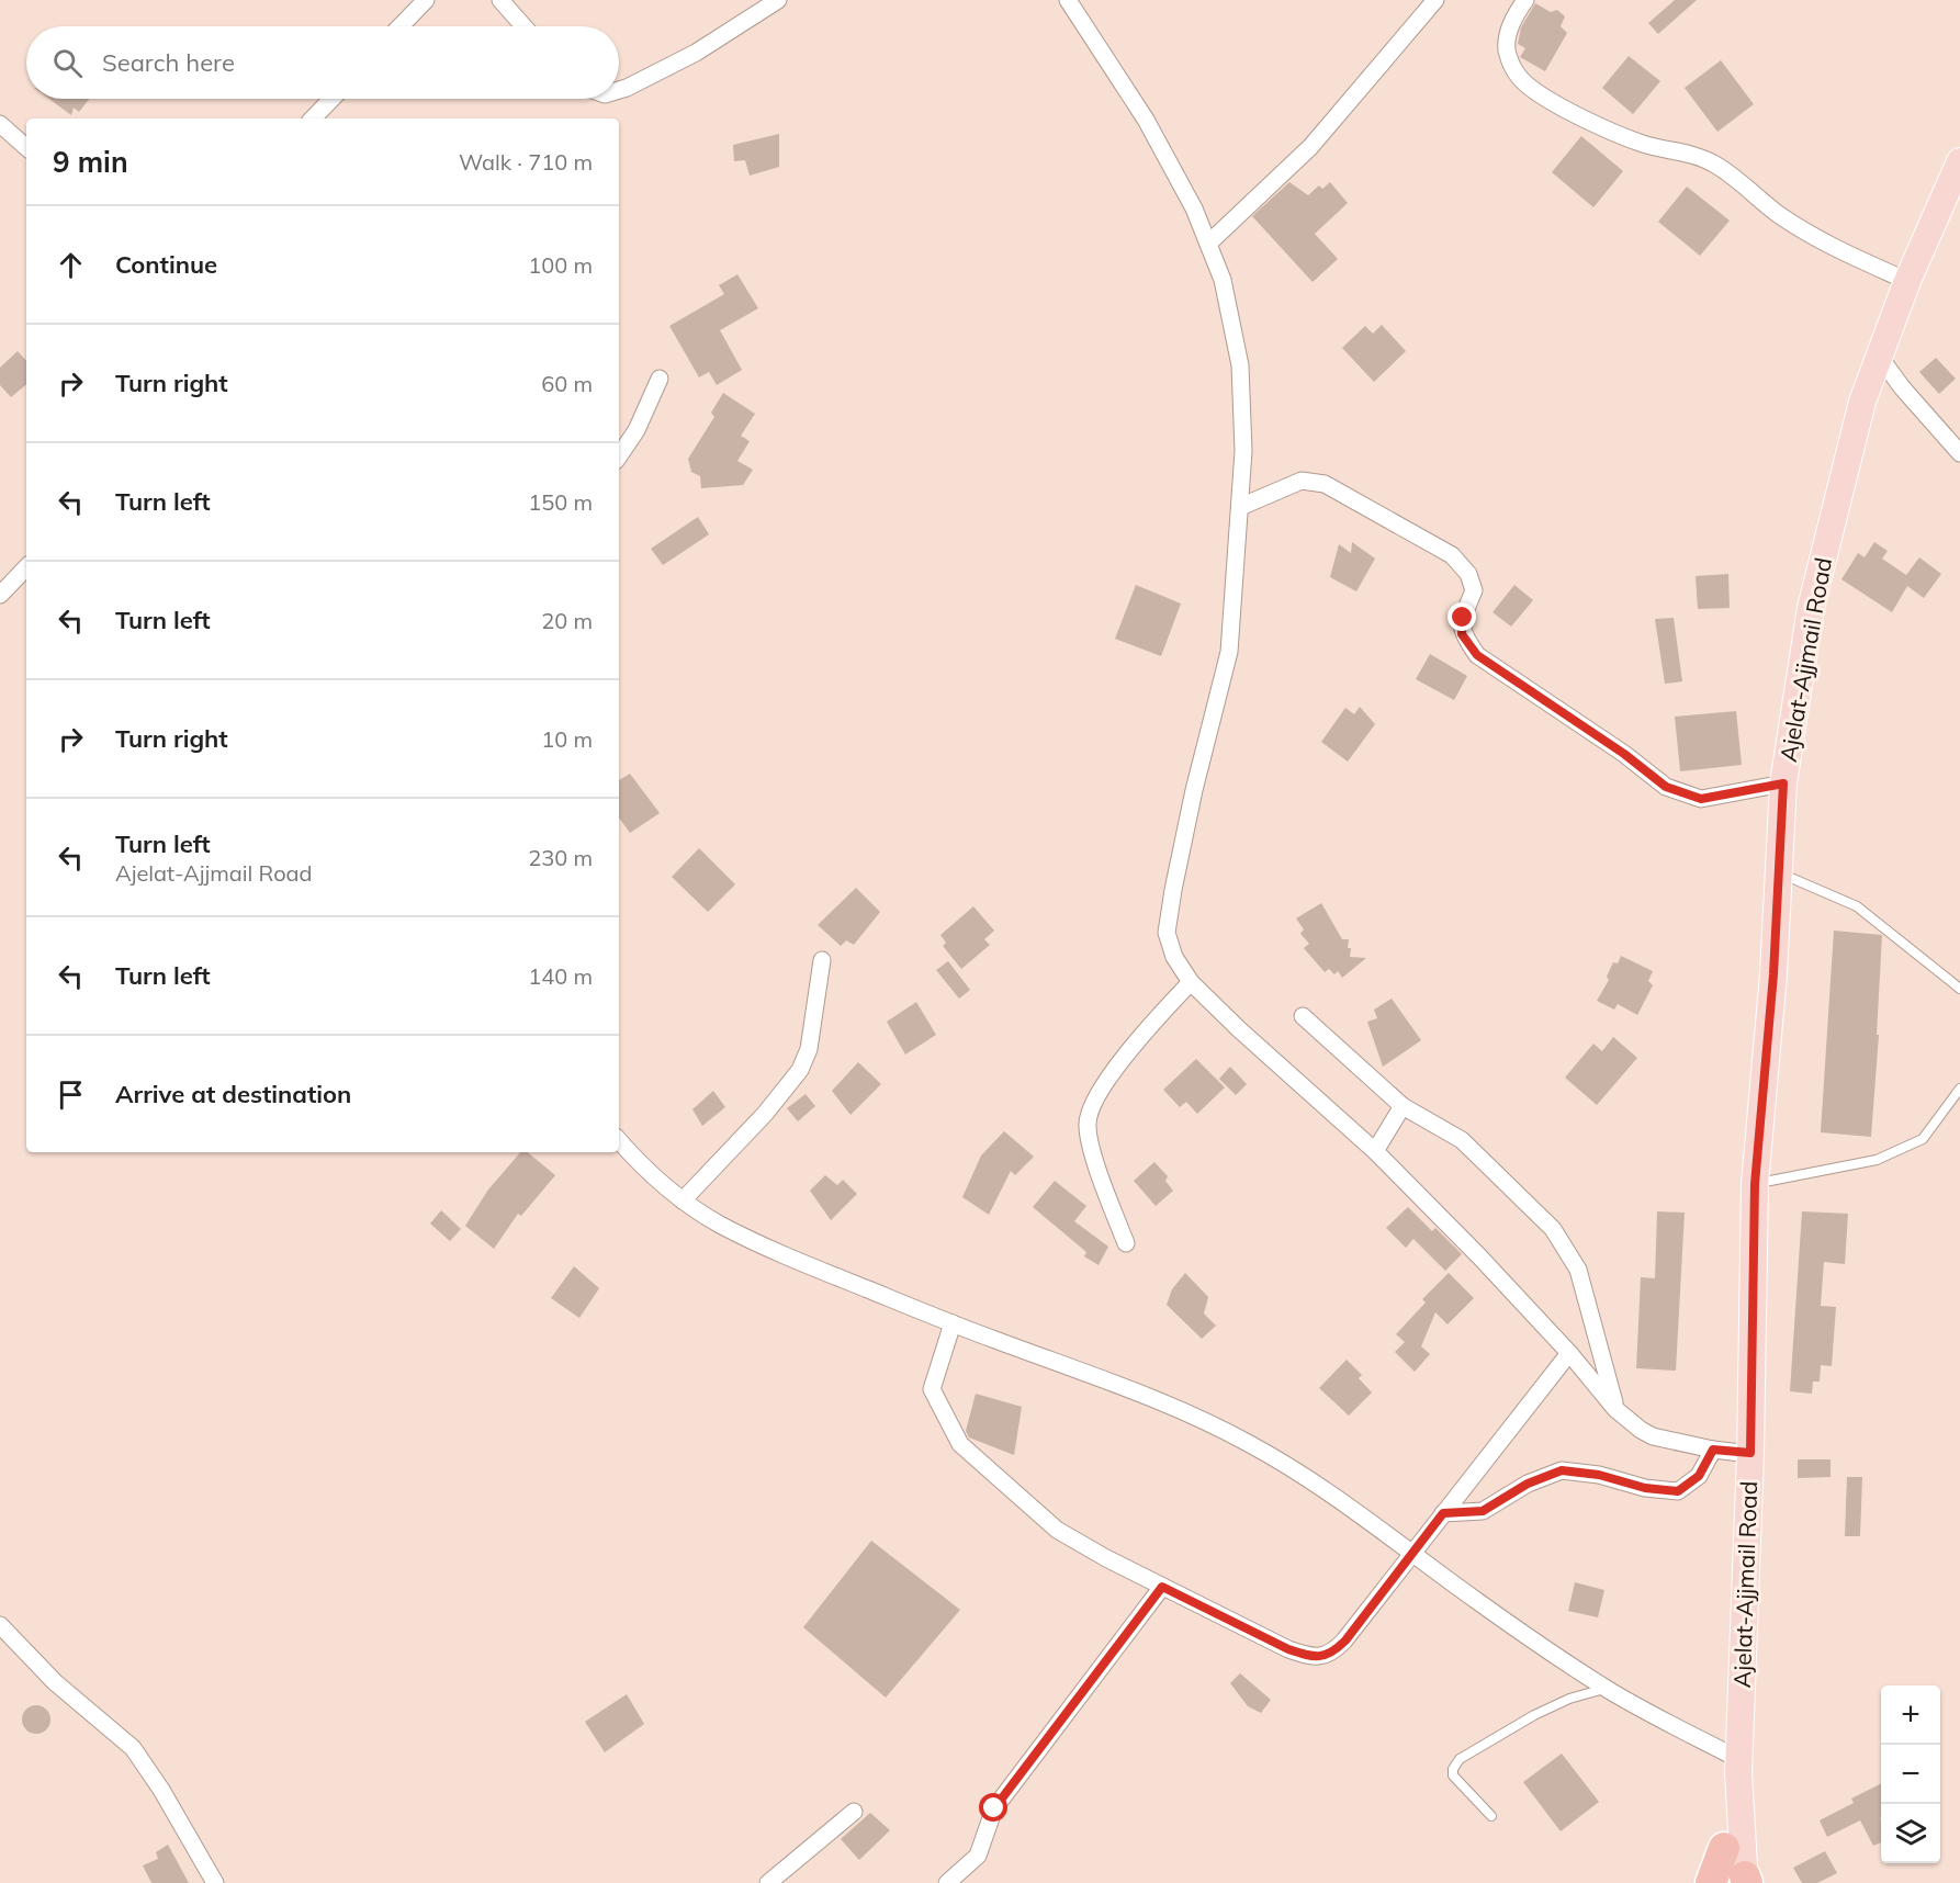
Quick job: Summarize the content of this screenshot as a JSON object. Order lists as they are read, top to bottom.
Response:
{
  "streets": {
    "main road": ["Ajelat-Ajjmail Road"]
  },
  "page": {
    "search": "Search here",
    "heading": ["9 min", "Walk · 710 m"],
    "list": [
      ["Continue", "100 m"],
      ["Turn right", "60 m"],
      ["Turn left", "150 m"],
      ["Turn left", "20 m"],
      ["Turn right", "10 m"],
      ["Turn left", "Ajelat-Ajjmail Road", "230 m"],
      ["Turn left", "140 m"],
      "Arrive at destination"
    ],
    "map_buttons": ["+", "−"]
  }
}
